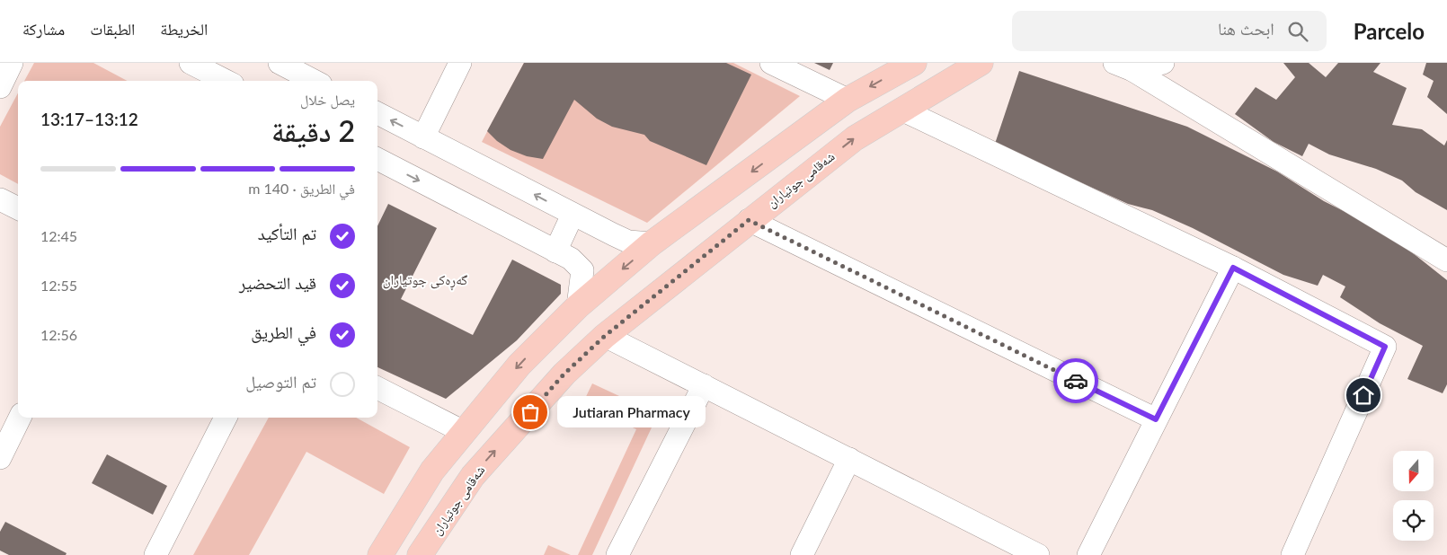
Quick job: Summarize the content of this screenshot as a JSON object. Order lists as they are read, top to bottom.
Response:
{
  "streets": {
    "main road": ["شەقامی جوتیاران"]
  },
  "districts": ["گەڕەکی جوتیاران"],
  "places": ["Jutiaran Pharmacy"],
  "north": "bottom",
  "page": {
    "header": "Parcelo",
    "search": "ابحث هنا",
    "nav": ["الخريطة", "الطبقات", "مشاركة"],
    "heading": ["2 دقيقة", "يصل خلال", "13:12–13:17"],
    "bar": "في الطريق · 140 m",
    "list": [
      ["تم التأكيد", "12:45"],
      ["قيد التحضير", "12:55"],
      ["في الطريق", "12:56"],
      "تم التوصيل"
    ],
    "bubble": "Jutiaran Pharmacy"
  }
}
